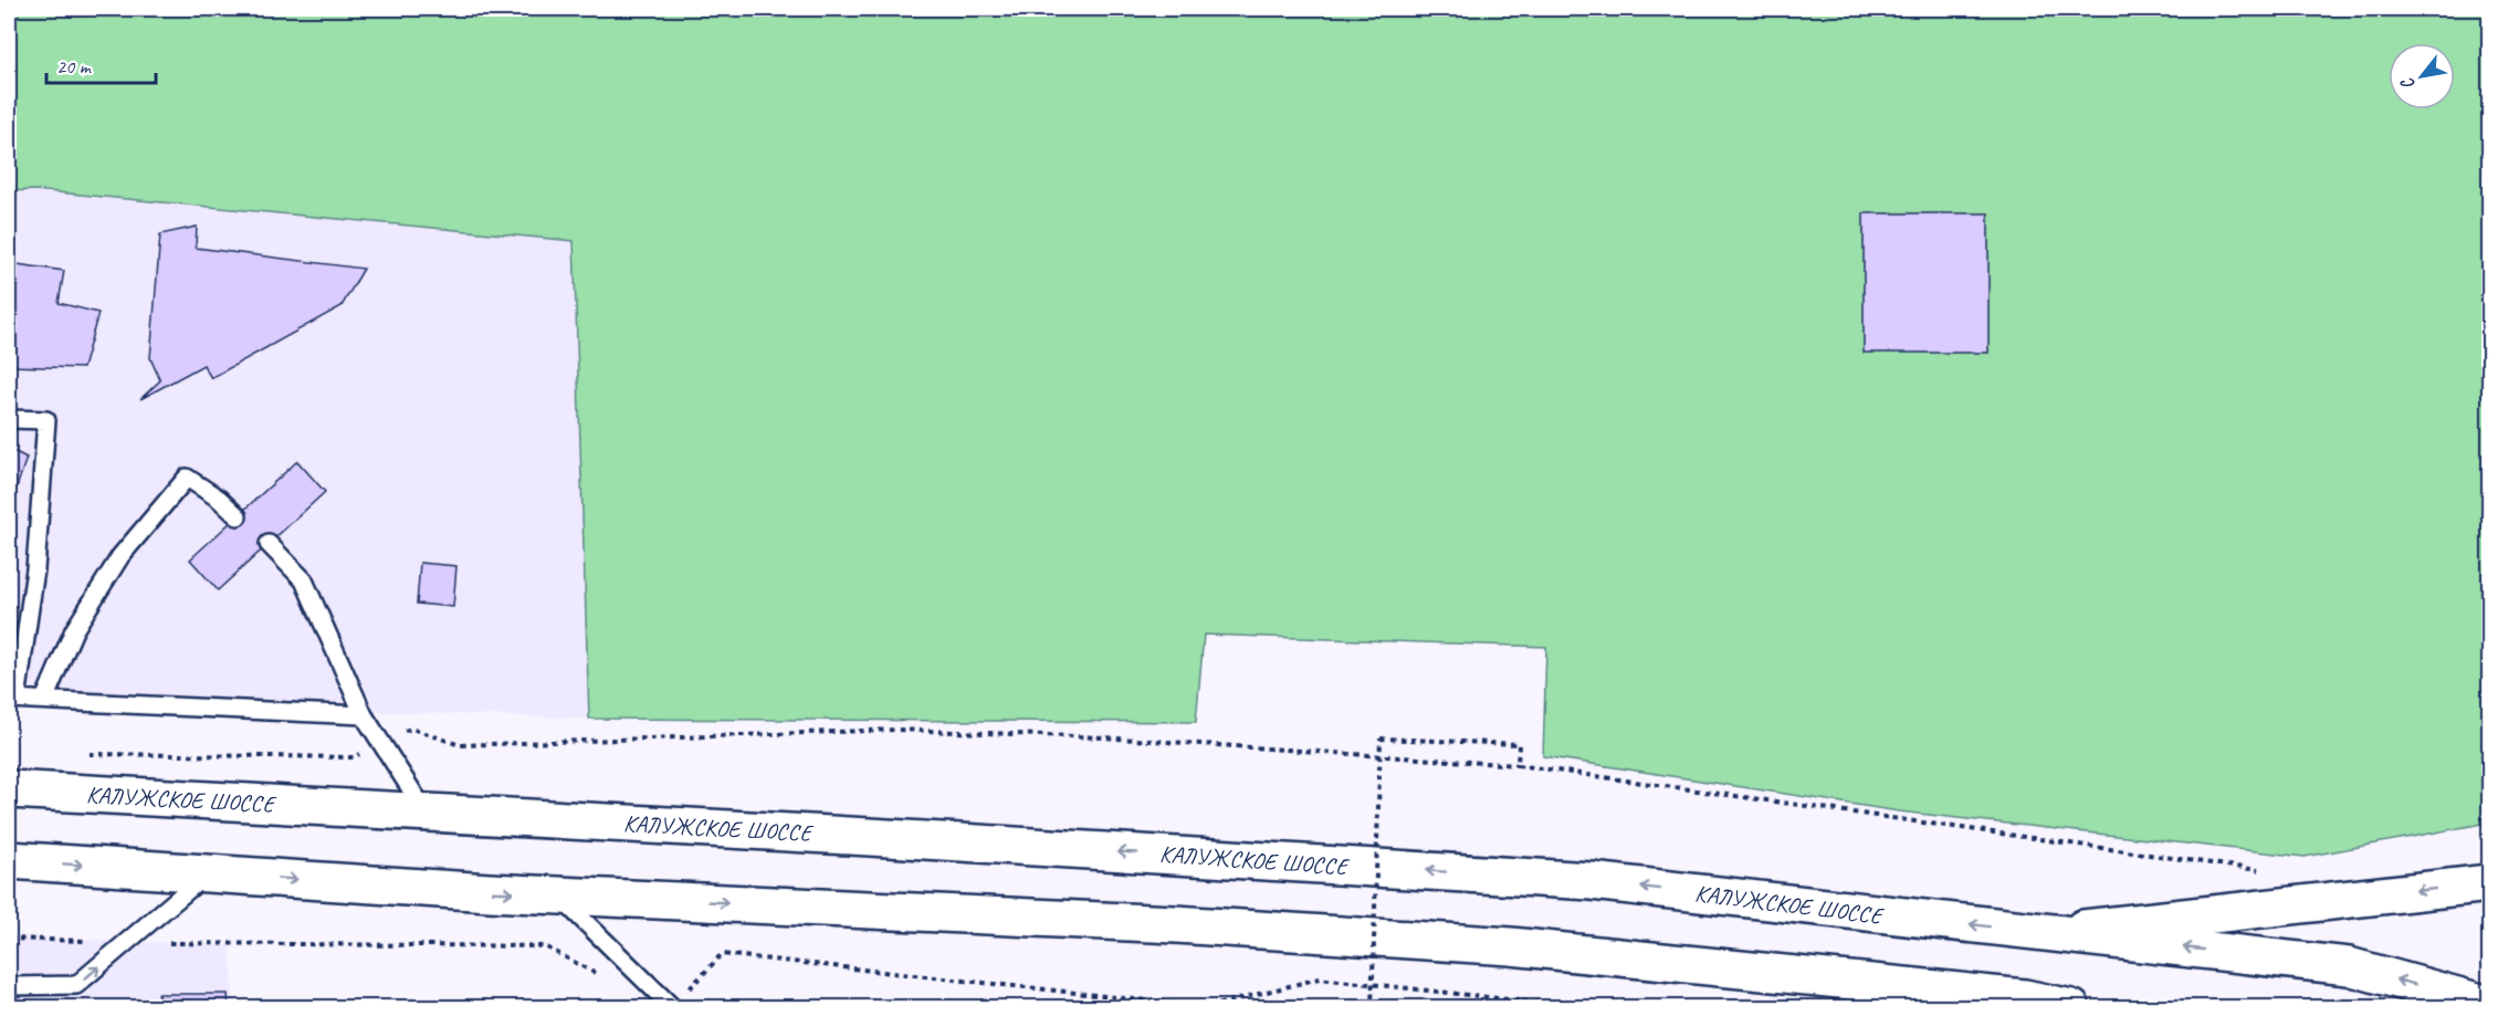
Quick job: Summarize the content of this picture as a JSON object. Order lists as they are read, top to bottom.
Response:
{
  "streets": {
    "main road": ["КАЛУЖСКОЕ ШОССЕ"]
  },
  "scale_bar": "20 m",
  "north": "bottom left"
}
